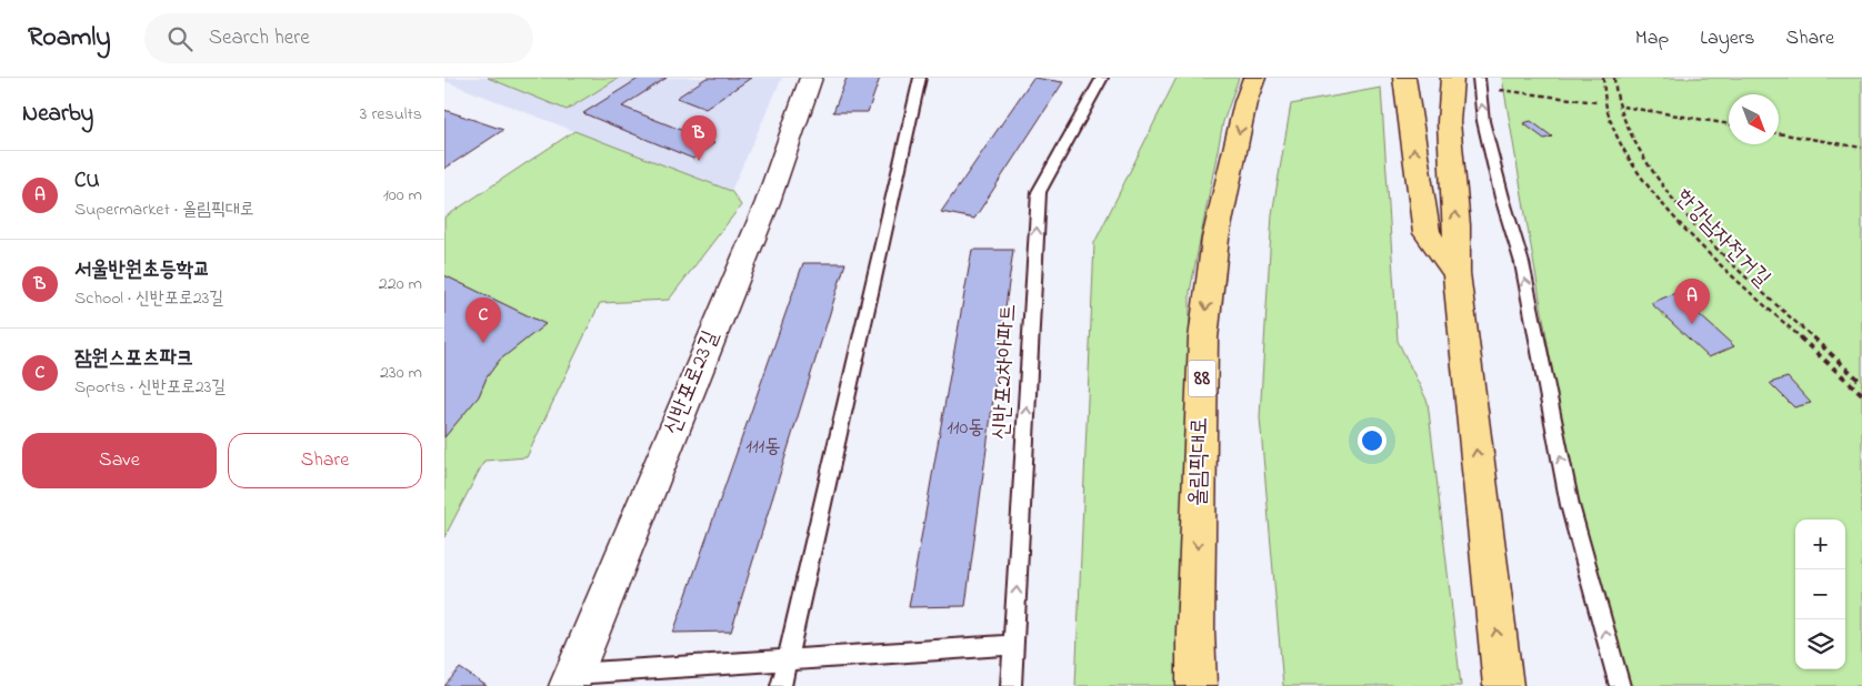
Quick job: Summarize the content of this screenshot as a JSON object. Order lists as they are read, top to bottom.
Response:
{
  "streets": {
    "highway": ["88", "올림픽대로"],
    "street": ["신반포로23길"],
    "lane": ["신반포2차아파트"],
    "path": ["한강남자전거길"]
  },
  "one_way": ["신반포2차아파트"],
  "house_numbers": ["110동", "111동"],
  "north": "bottom right",
  "page": {
    "header": "Roamly",
    "search": "Search here",
    "nav": ["Map", "Layers", "Share"],
    "heading": ["Nearby", "3 results"],
    "pins": ["B", "A", "C"],
    "list": [
      {
        "mark": "A",
        "name": "CU",
        "note": "Supermarket · 올림픽대로",
        "value": "100 m"
      },
      {
        "mark": "B",
        "name": "서울반원초등학교",
        "note": "School · 신반포로23길",
        "value": "220 m"
      },
      {
        "mark": "C",
        "name": "잠원스포츠파크",
        "note": "Sports · 신반포로23길",
        "value": "230 m"
      }
    ],
    "buttons": ["Save", "Share"],
    "map_buttons": ["+", "−"]
  }
}
